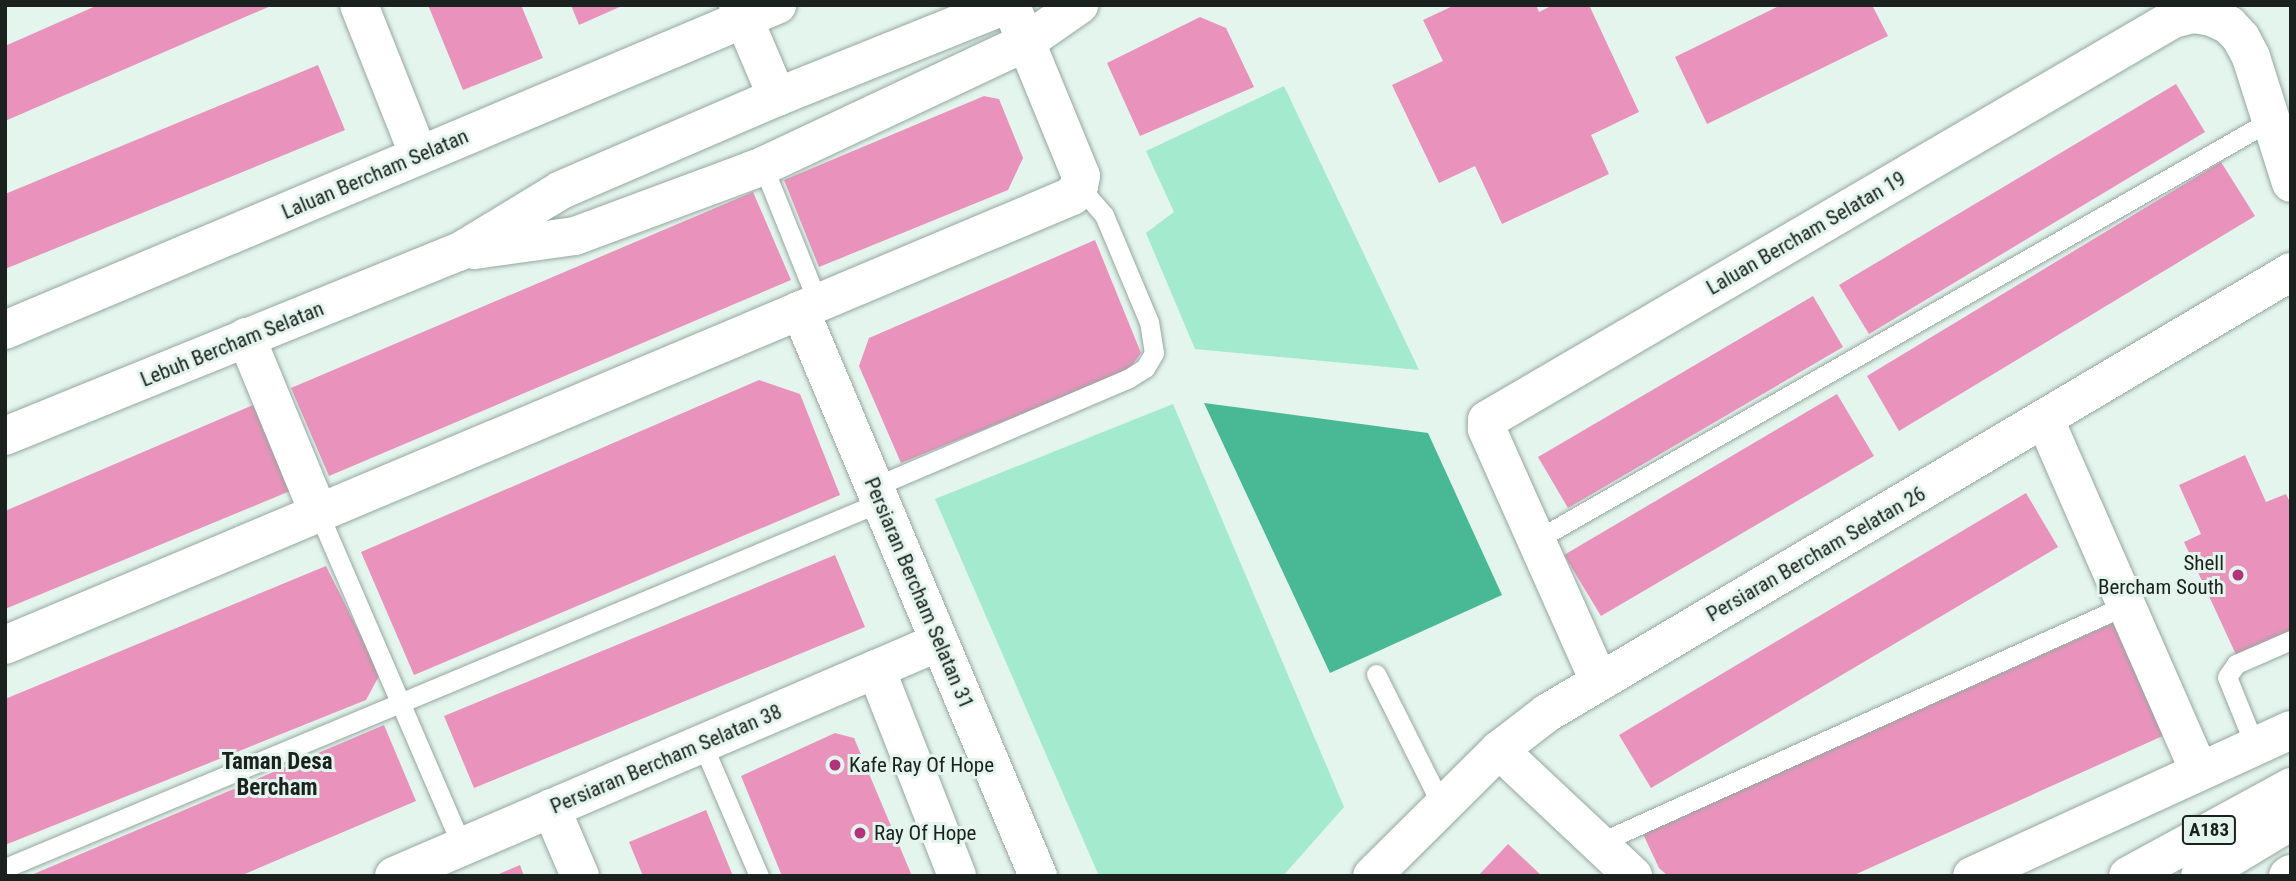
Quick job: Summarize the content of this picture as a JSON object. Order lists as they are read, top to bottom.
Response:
{
  "streets": {
    "street": [
      "Laluan Bercham Selatan",
      "Laluan Bercham Selatan 19",
      "Lebuh Bercham Selatan",
      "Persiaran Bercham Selatan 26",
      "Persiaran Bercham Selatan 31",
      "Persiaran Bercham Selatan 38",
      "A183"
    ]
  },
  "crossings": [
    ["Laluan Bercham Selatan 19", "Persiaran Bercham Selatan 26"],
    ["Persiaran Bercham Selatan 31", "Persiaran Bercham Selatan 38"]
  ],
  "districts": ["Taman Desa Bercham"],
  "places": ["Shell Bercham South", "Kafe Ray Of Hope", "Ray Of Hope"]
}
